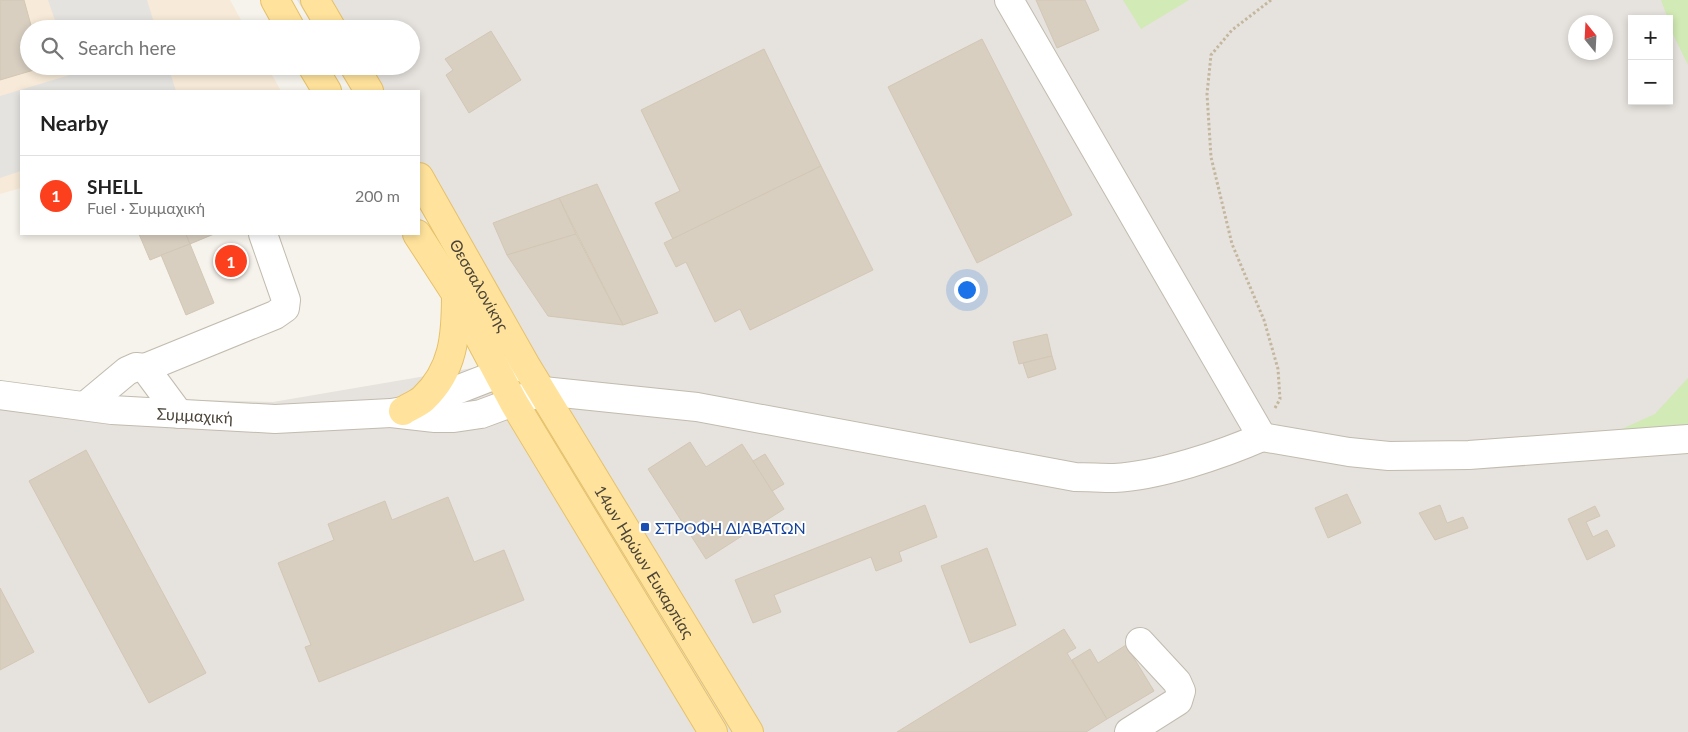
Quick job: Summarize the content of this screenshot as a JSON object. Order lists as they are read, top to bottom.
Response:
{
  "streets": {
    "main road": ["Θεσσαλονίκης", "14ων Ηρώων Ευκαρπίας"],
    "street": ["Συμμαχική"]
  },
  "crossings": [
    ["Θεσσαλονίκης", "Συμμαχική"],
    ["Θεσσαλονίκης", "14ων Ηρώων Ευκαρπίας"],
    ["Συμμαχική", "14ων Ηρώων Ευκαρπίας"]
  ],
  "places": {
    "transit": ["ΣΤΡΟΦΗ ΔΙΑΒΑΤΩΝ"]
  },
  "north": "top",
  "page": {
    "map_buttons": ["+", "−"],
    "search": "Search here",
    "heading": "Nearby",
    "list": [
      {
        "mark": "1",
        "name": "SHELL",
        "note": "Fuel · Συμμαχική",
        "value": "200 m"
      }
    ],
    "pins": "1"
  }
}
